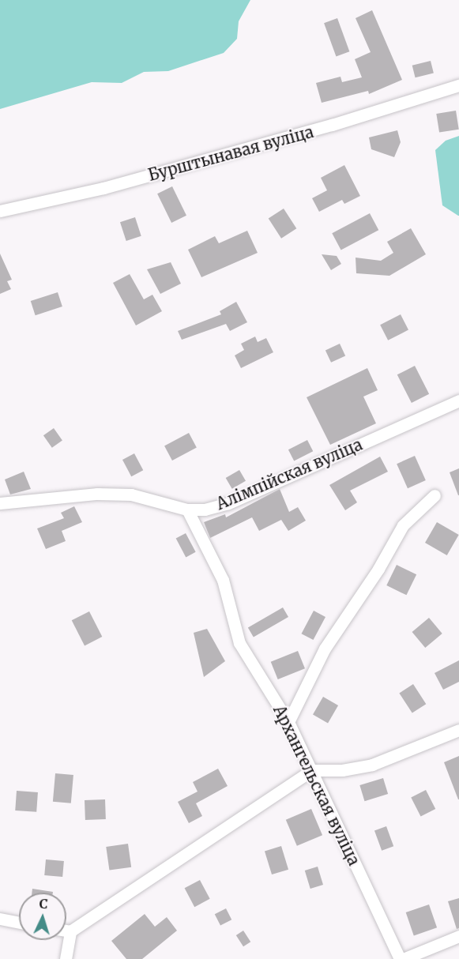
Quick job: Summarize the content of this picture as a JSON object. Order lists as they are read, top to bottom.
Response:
{
  "streets": {
    "street": ["Бурштынавая вуліца", "Алімпійская вуліца", "Архангельская вуліца"]
  },
  "crossings": [
    ["Алімпійская вуліца", "Архангельская вуліца"]
  ],
  "north": "top"
}
